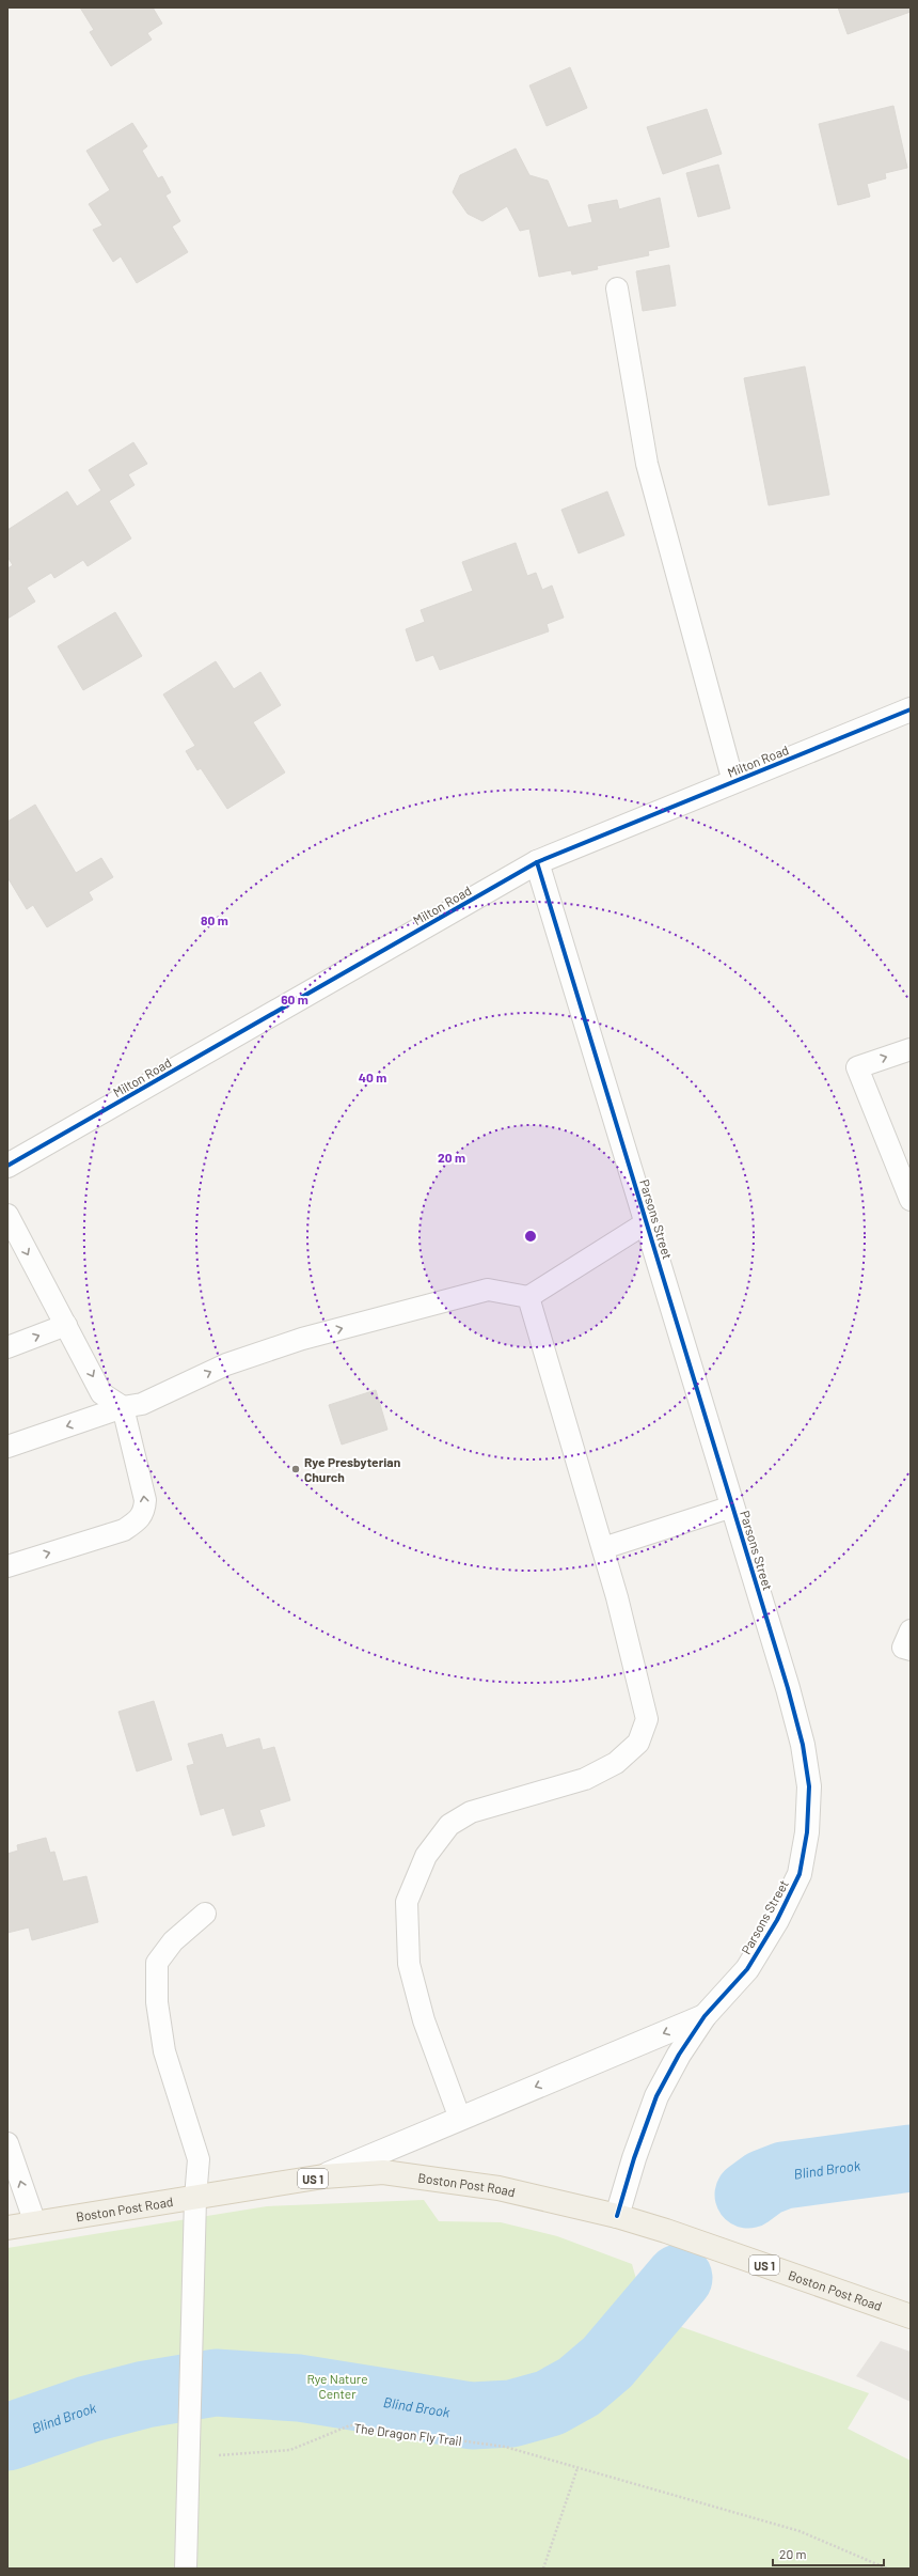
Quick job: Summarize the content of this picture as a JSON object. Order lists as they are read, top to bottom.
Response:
{
  "streets": {
    "main road": ["US 1", "Boston Post Road"],
    "street": ["Milton Road", "Parsons Street"],
    "path": ["The Dragon Fly Trail"]
  },
  "crossings": [
    ["Milton Road", "Parsons Street"],
    ["Parsons Street", "Boston Post Road"]
  ],
  "water": ["Blind Brook"],
  "parks": ["Rye Nature Center"],
  "places": ["Rye Presbyterian Church"],
  "scale_bar": "20 m",
  "rings": [
    "80 m",
    "60 m",
    "40 m",
    "20 m"
  ]
}
